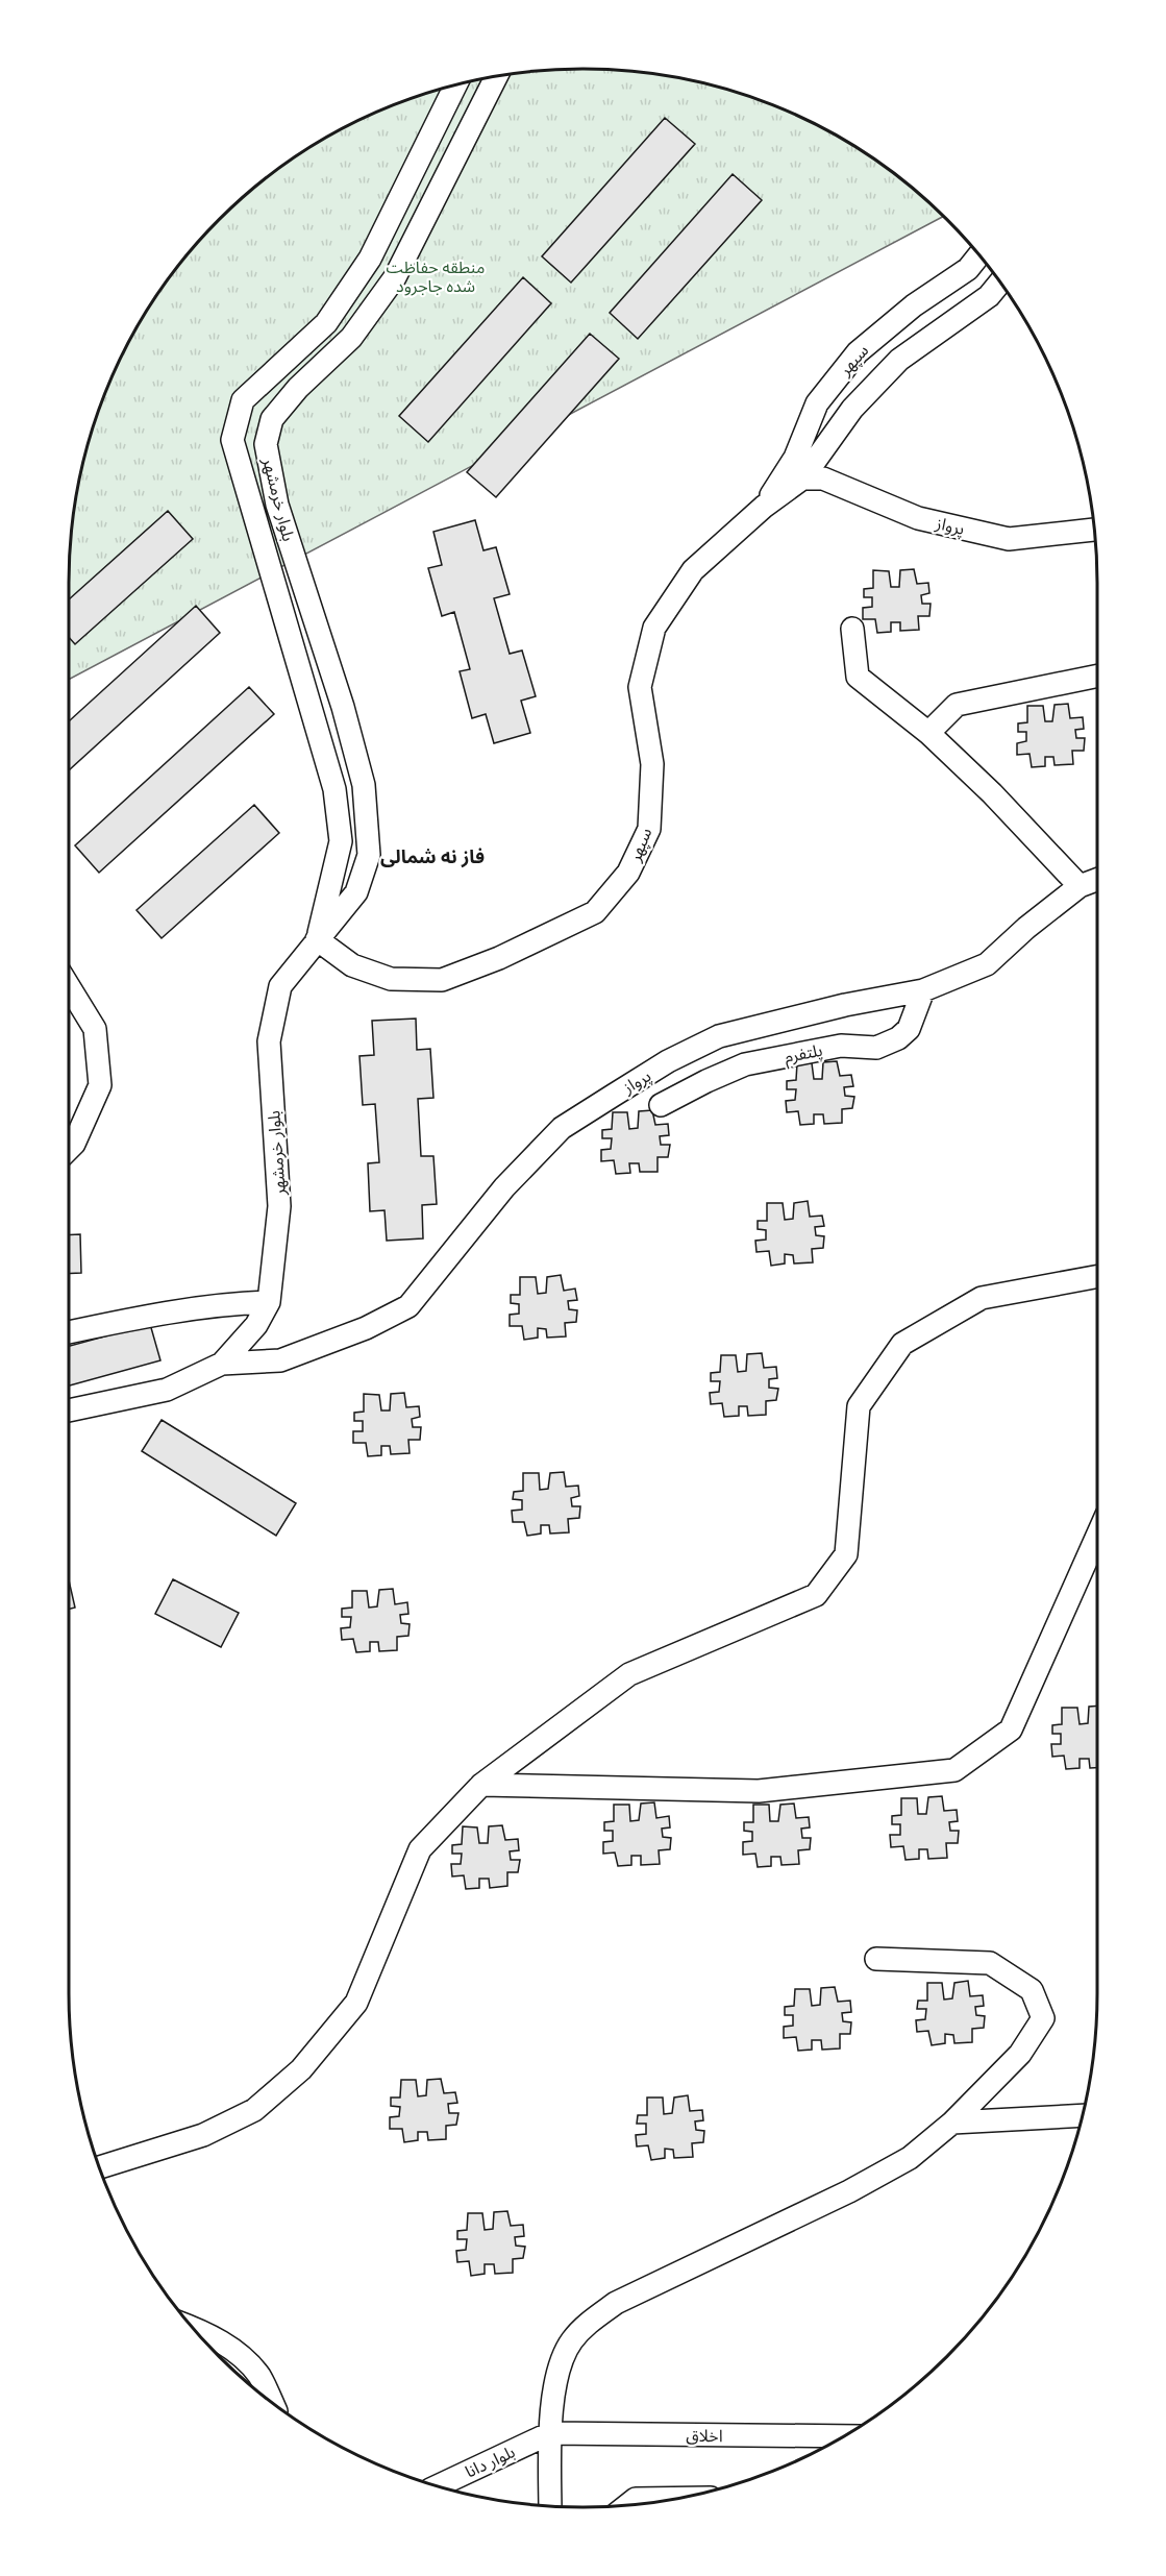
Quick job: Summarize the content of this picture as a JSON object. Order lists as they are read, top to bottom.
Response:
{
  "streets": {
    "street": [
      "سپهر",
      "بلوار خرمشهر",
      "پرواز",
      "پلتفرم",
      "اخلاق",
      "بلوار دانا"
    ]
  },
  "crossings": [
    ["سپهر", "بلوار خرمشهر"],
    ["سپهر", "پرواز"],
    ["بلوار خرمشهر", "پرواز"],
    ["پرواز", "پلتفرم"],
    ["اخلاق", "بلوار دانا"]
  ],
  "districts": ["فاز نه شمالی"],
  "parks": ["منطقه حفاظت شده جاجرود"]
}
